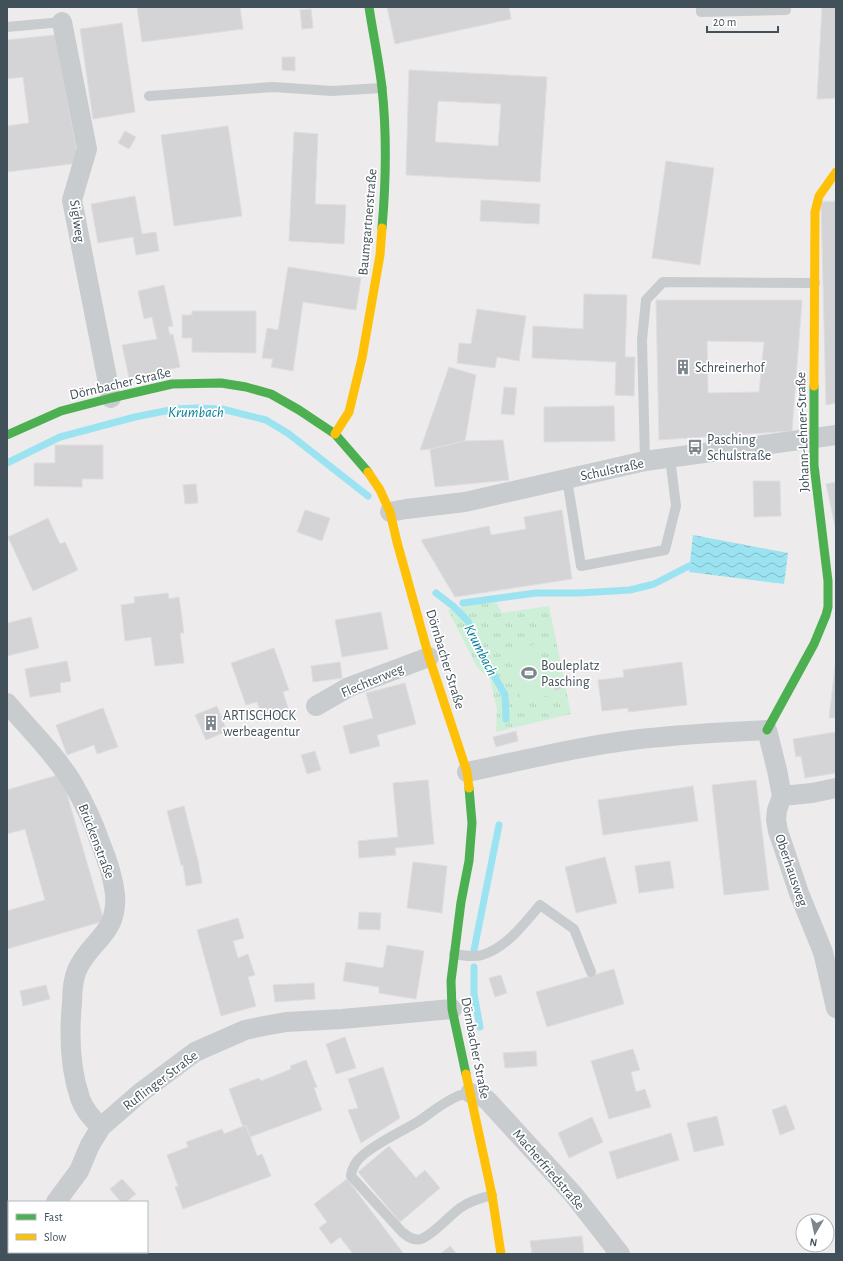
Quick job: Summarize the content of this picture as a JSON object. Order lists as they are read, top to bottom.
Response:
{
  "streets": {
    "street": [
      "Siglweg",
      "Baumgartnerstraße",
      "Dörnbacher Straße",
      "Johann-Lehner-Straße",
      "Schulstraße",
      "Flechterweg",
      "Brückenstraße",
      "Oberhausweg",
      "Ruflinger Straße",
      "Macherfriedstraße"
    ]
  },
  "crossings": [
    ["Siglweg", "Dörnbacher Straße"],
    ["Baumgartnerstraße", "Dörnbacher Straße"],
    ["Dörnbacher Straße", "Schulstraße"],
    ["Dörnbacher Straße", "Flechterweg"],
    ["Dörnbacher Straße", "Ruflinger Straße"],
    ["Dörnbacher Straße", "Macherfriedstraße"],
    ["Johann-Lehner-Straße", "Schulstraße"],
    ["Johann-Lehner-Straße", "Oberhausweg"],
    ["Brückenstraße", "Ruflinger Straße"]
  ],
  "water": ["Krumbach"],
  "places": {
    "building": ["Schreinerhof", "ARTISCHOCK werbeagentur"],
    "bus stop": ["Pasching Schulstraße"],
    "sports": ["Bouleplatz Pasching"]
  },
  "legend": ["Fast", "Slow"],
  "scale_bar": "20 m",
  "north": "bottom"
}
